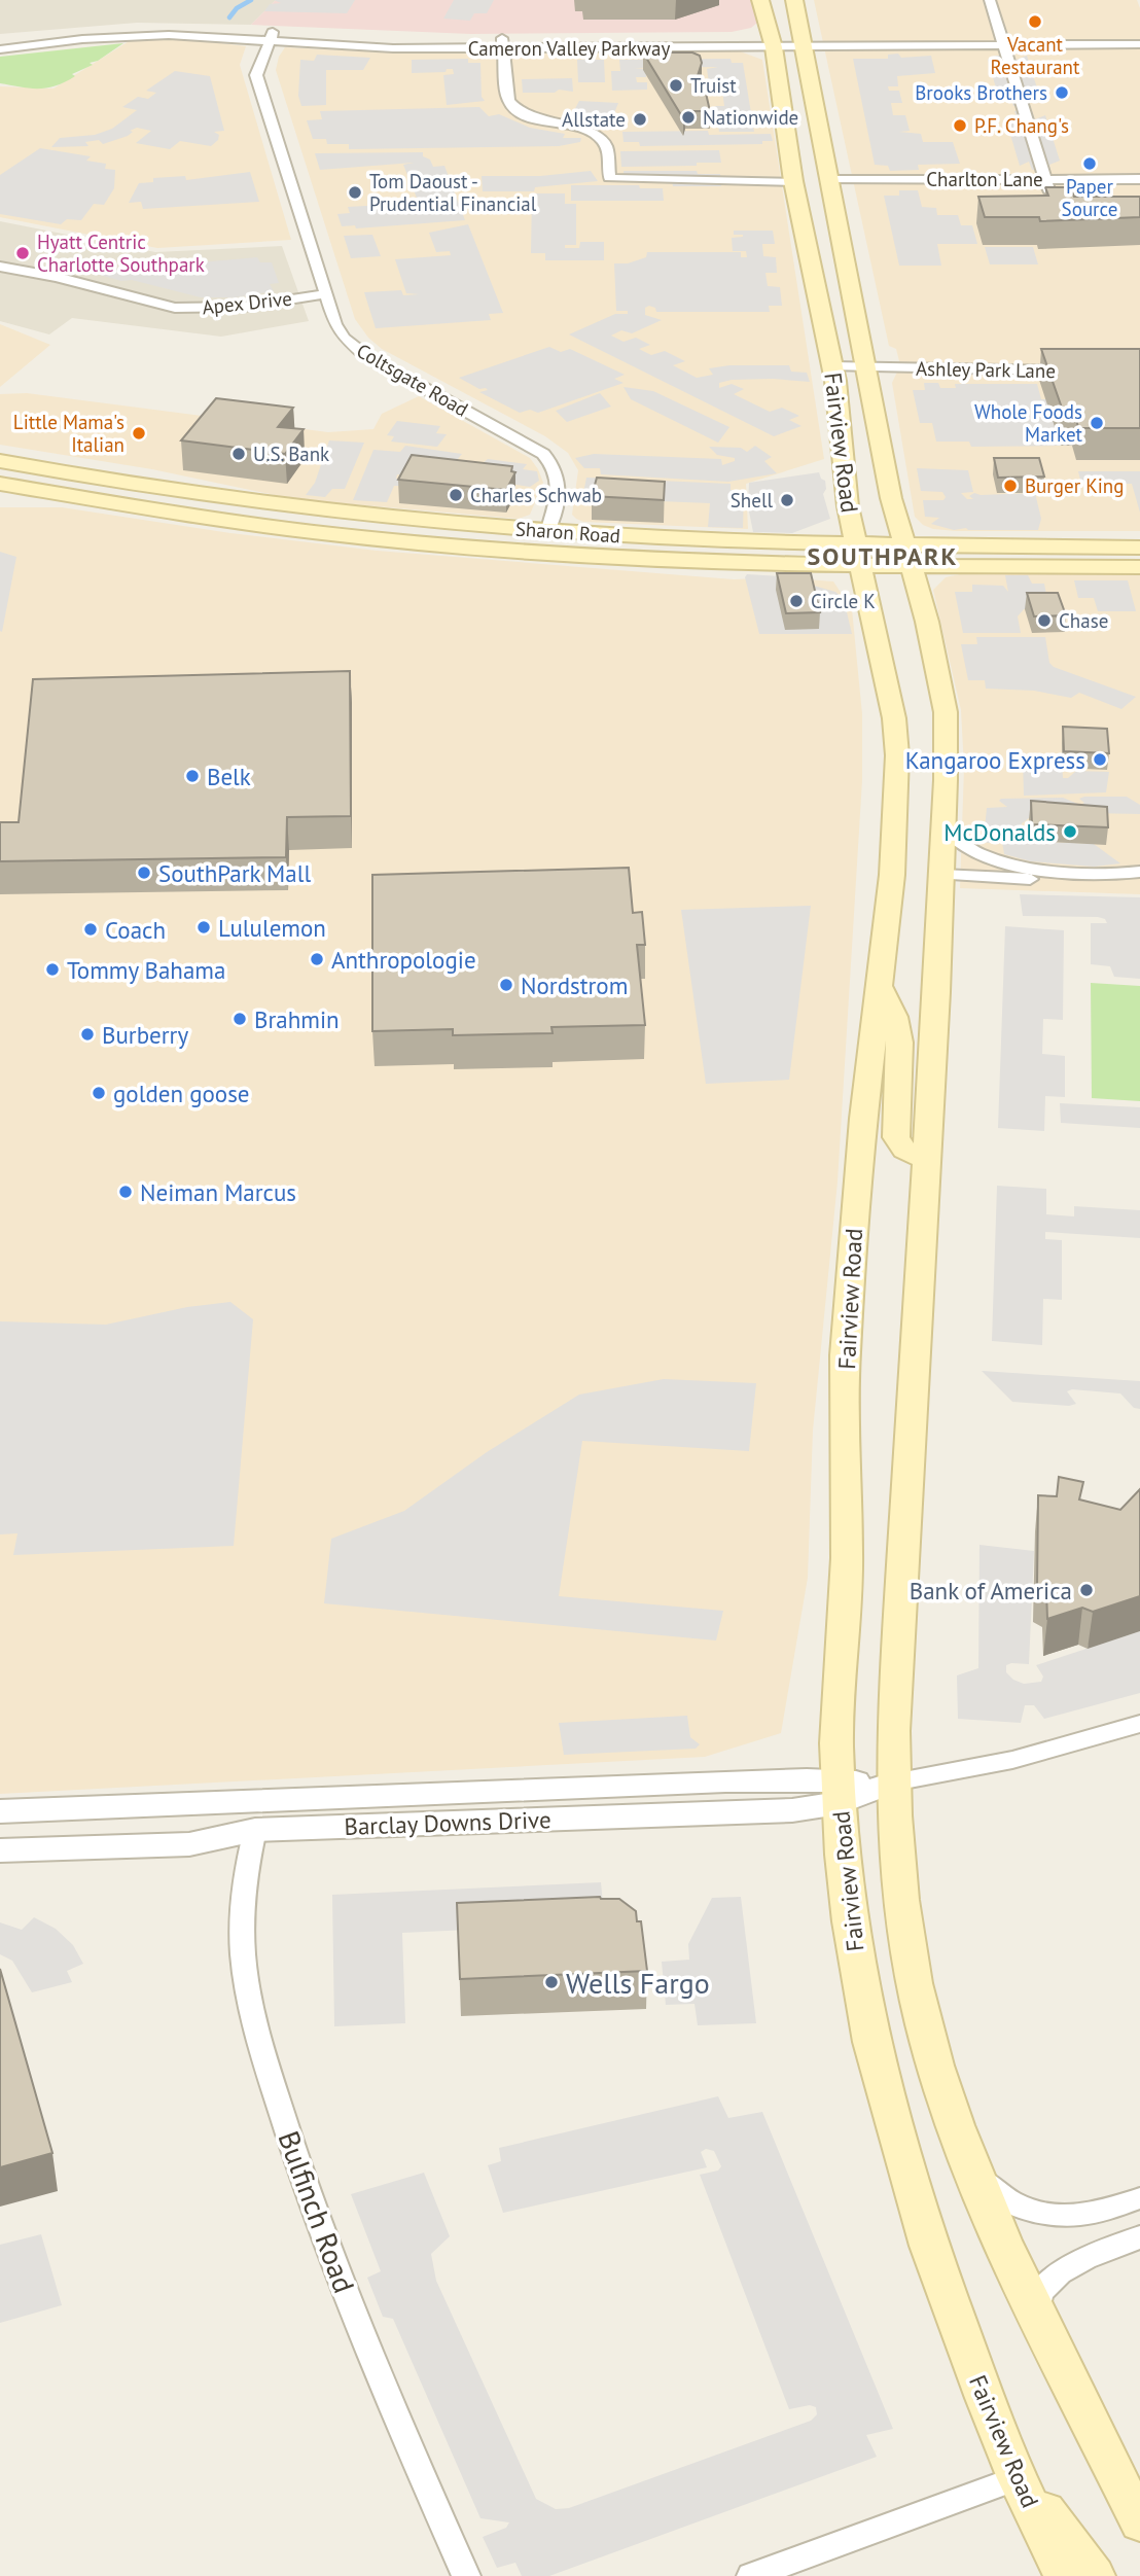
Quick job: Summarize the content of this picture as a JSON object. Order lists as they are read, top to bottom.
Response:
{
  "streets": {
    "main road": ["Fairview Road", "Sharon Road"],
    "street": [
      "Cameron Valley Parkway",
      "Charlton Lane",
      "Apex Drive",
      "Ashley Park Lane",
      "Coltsgate Road",
      "Barclay Downs Drive",
      "Bulfinch Road"
    ]
  },
  "crossings": [
    ["Cameron Valley Parkway", "Coltsgate Road"],
    ["Cameron Valley Parkway", "Fairview Road"],
    ["Charlton Lane", "Fairview Road"],
    ["Apex Drive", "Coltsgate Road"],
    ["Ashley Park Lane", "Fairview Road"],
    ["Coltsgate Road", "Sharon Road"],
    ["Fairview Road", "Sharon Road"],
    ["Fairview Road", "Barclay Downs Drive"],
    ["Barclay Downs Drive", "Bulfinch Road"]
  ],
  "districts": ["SOUTHPARK"],
  "places": [
    "Vacant Restaurant",
    "Truist",
    "Brooks Brothers",
    "Nationwide",
    "Allstate",
    "P.F. Chang's",
    "Paper Source",
    "Tom Daoust - Prudential Financial",
    "Hyatt Centric Charlotte Southpark",
    "Whole Foods Market",
    "Little Mama's Italian",
    "U.S. Bank",
    "Burger King",
    "Charles Schwab",
    "Shell",
    "Circle K",
    "Chase",
    "Kangaroo Express",
    "Belk",
    "McDonalds",
    "SouthPark Mall",
    "Lululemon",
    "Coach",
    "Anthropologie",
    "Tommy Bahama",
    "Nordstrom",
    "Brahmin",
    "Burberry",
    "golden goose",
    "Neiman Marcus",
    "Bank of America",
    "Wells Fargo"
  ]
}
